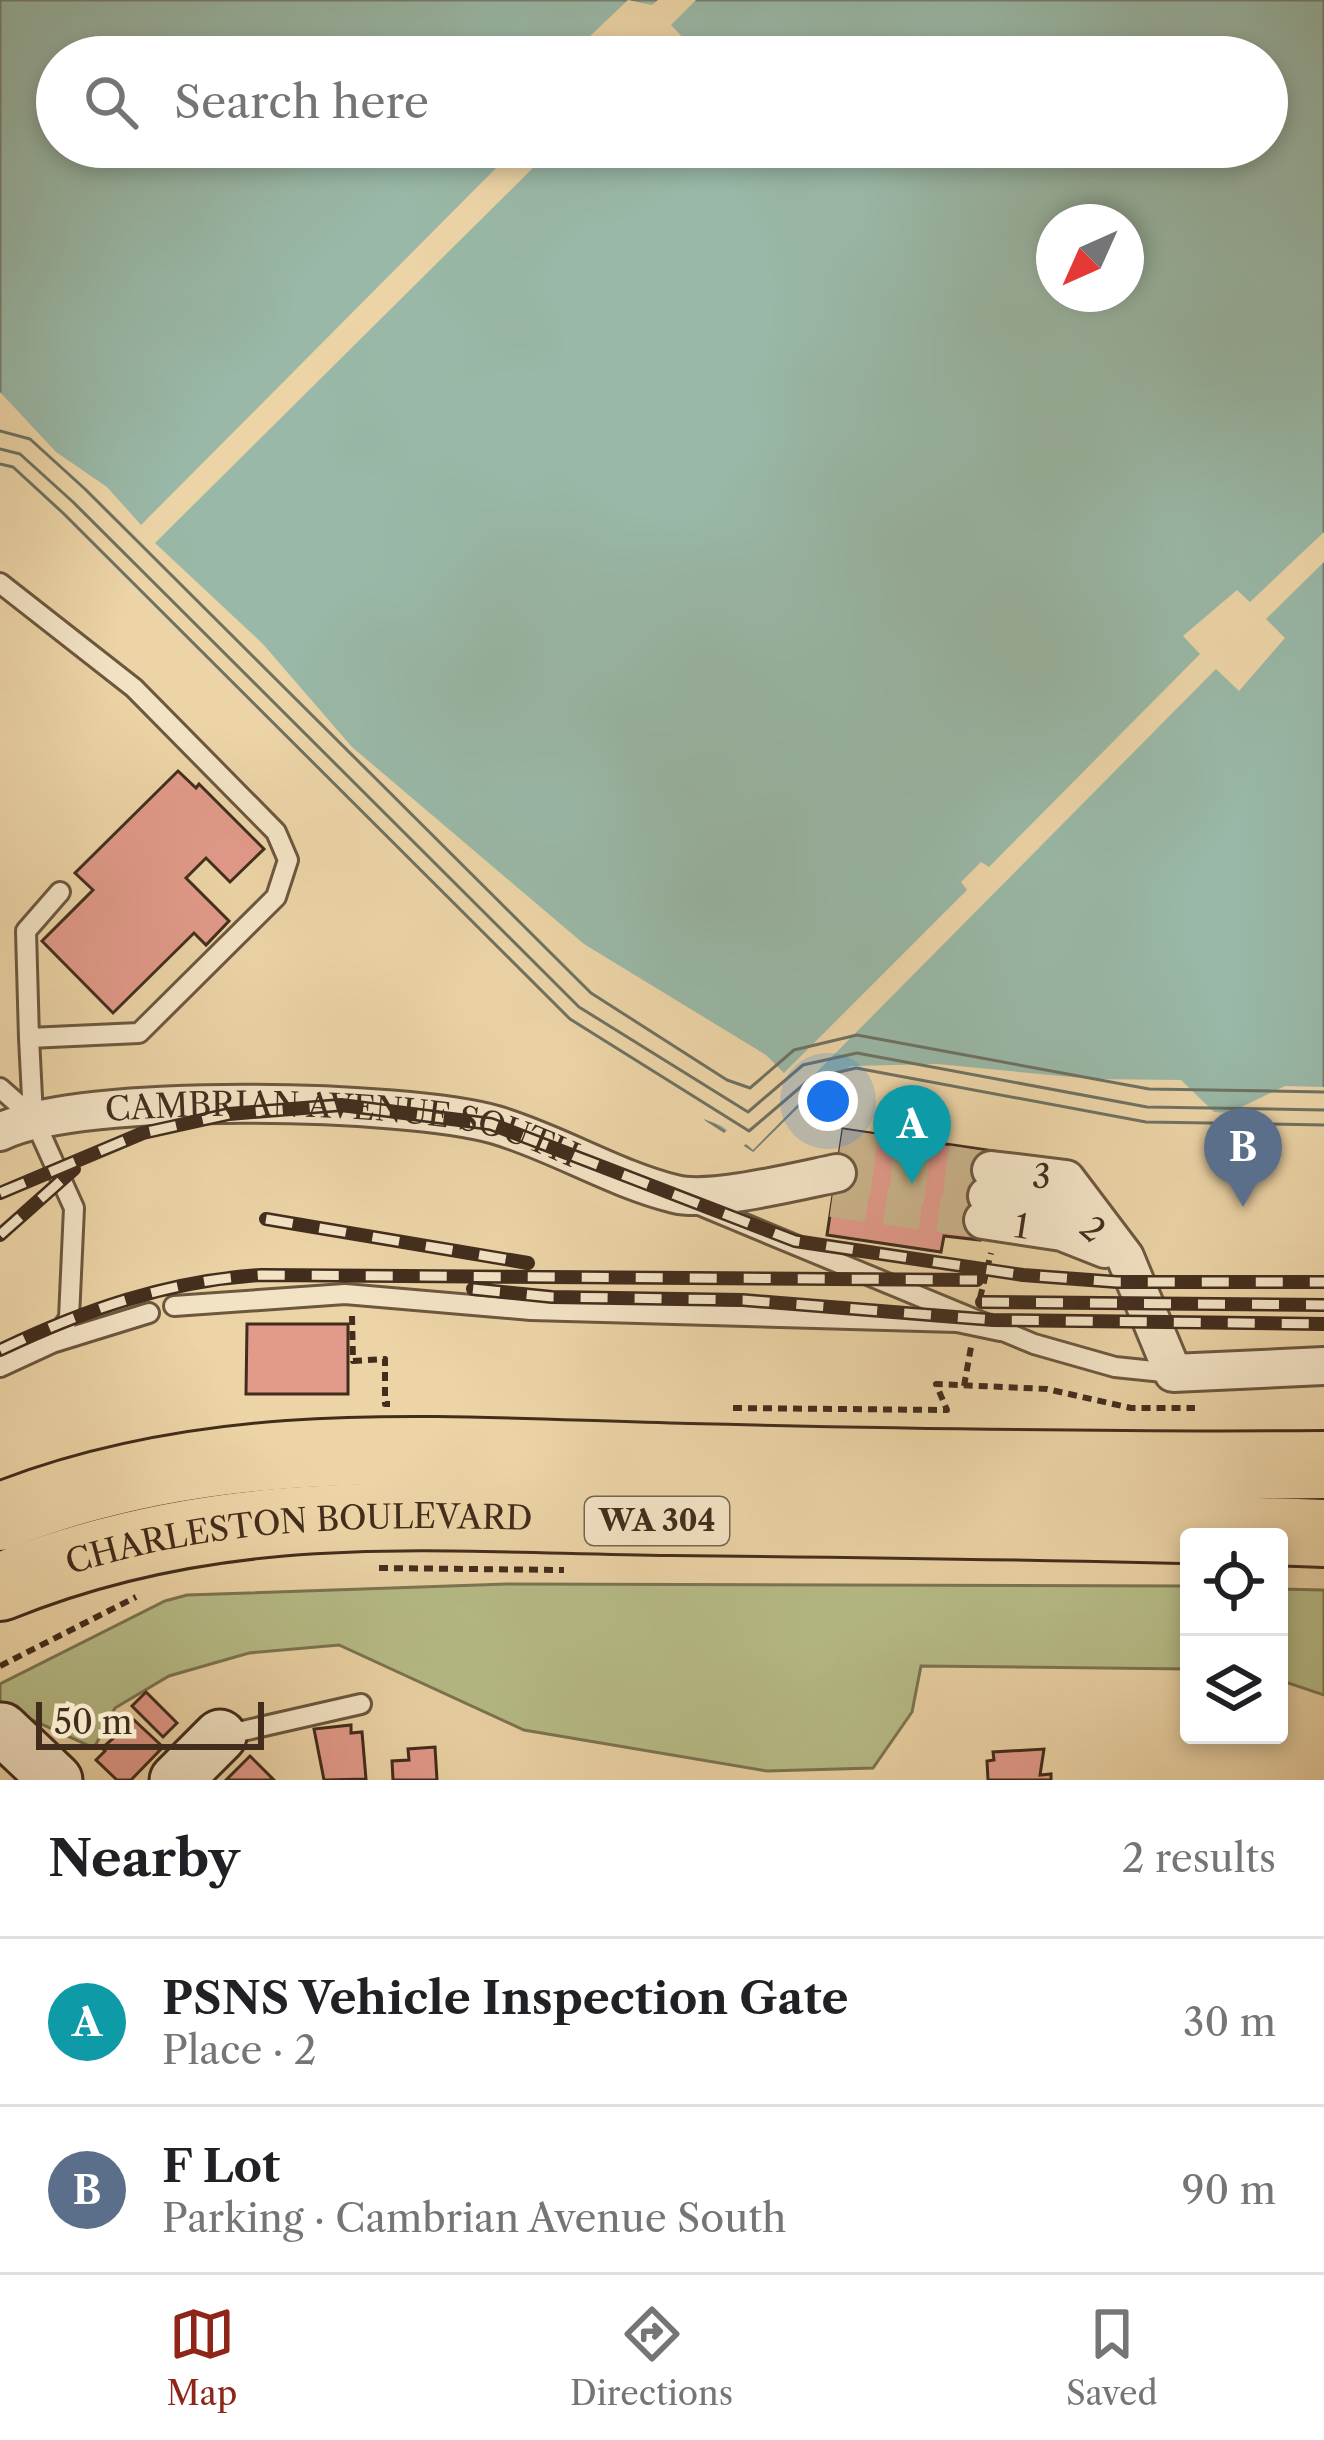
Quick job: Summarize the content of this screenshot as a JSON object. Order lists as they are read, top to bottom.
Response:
{
  "streets": {
    "highway": ["WA 304", "CHARLESTON BOULEVARD"],
    "street": ["CAMBRIAN AVENUE SOUTH", "3", "1"]
  },
  "crossings": [
    ["3", "1"]
  ],
  "scale_bar": "50 m",
  "north": "bottom left",
  "page": {
    "search": "Search here",
    "pins": ["A", "B"],
    "scale": "50 m",
    "heading": ["Nearby", "2 results"],
    "list": [
      {
        "mark": "A",
        "name": "PSNS Vehicle Inspection Gate",
        "note": "Place · 2",
        "value": "30 m"
      },
      {
        "mark": "B",
        "name": "F Lot",
        "note": "Parking · Cambrian Avenue South",
        "value": "90 m"
      }
    ],
    "nav": ["Map", "Directions", "Saved"]
  }
}
